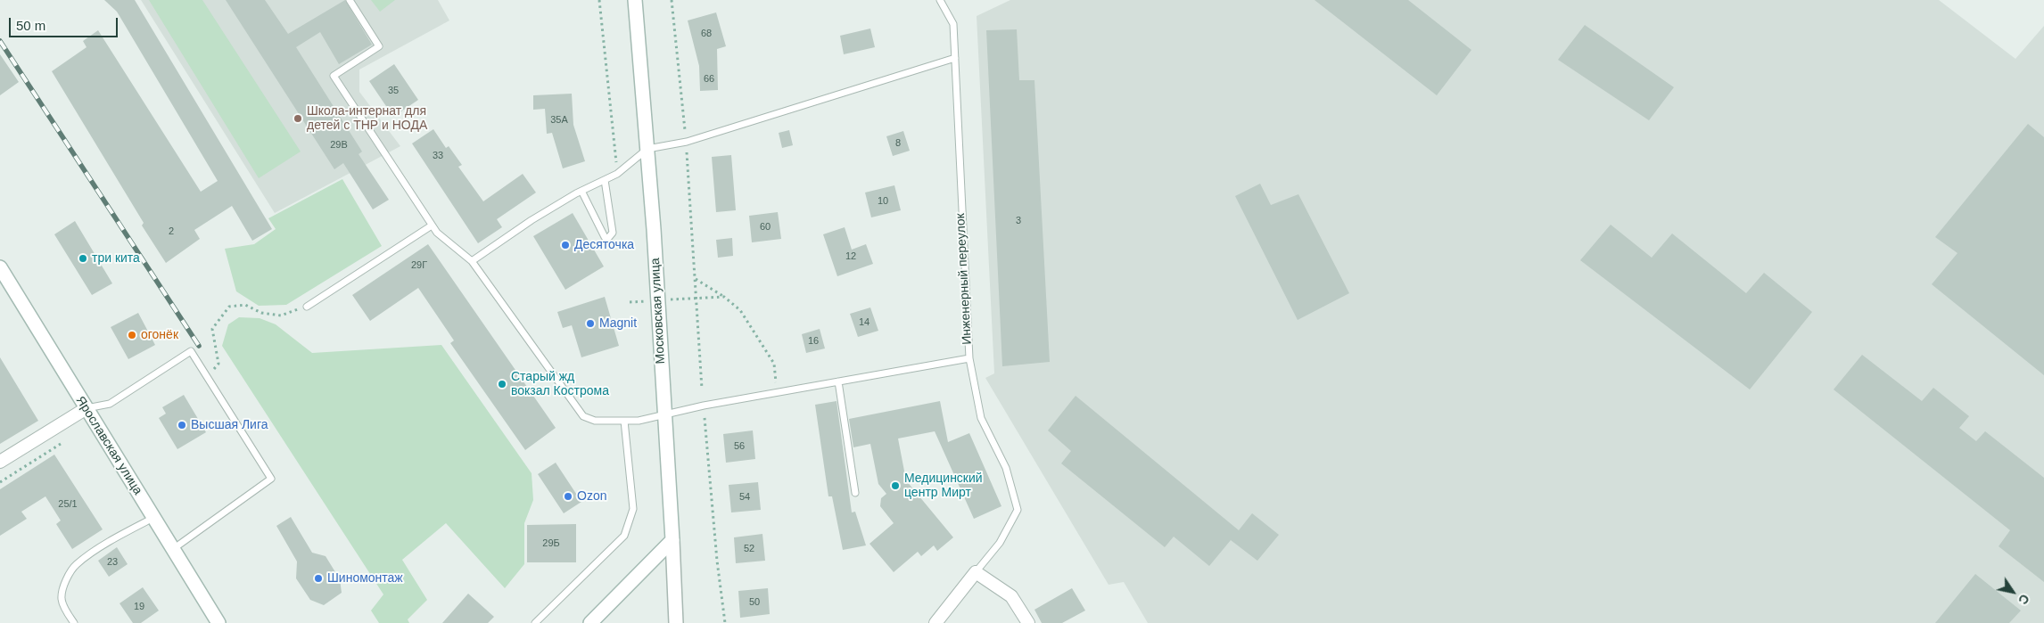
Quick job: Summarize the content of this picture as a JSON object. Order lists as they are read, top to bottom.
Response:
{
  "streets": {
    "main road": ["Московская улица", "Ярославская улица"],
    "lane": ["Инженерный переулок"]
  },
  "crossings": [
    ["Инженерный переулок", "Московская улица"]
  ],
  "places": [
    "Школа-интернат для детей с ТНР и НОДА",
    "Десяточка",
    "три кита",
    "Magnit",
    "огонёк",
    "Старый жд вокзал Кострома",
    "Высшая Лига",
    "Медицинский центр Мирт",
    "Ozon",
    "Шиномонтаж"
  ],
  "house_numbers": [
    "68",
    "66",
    "35",
    "35А",
    "8",
    "29В",
    "33",
    "10",
    "3",
    "60",
    "2",
    "12",
    "29Г",
    "14",
    "16",
    "56",
    "54",
    "25/1",
    "29Б",
    "52",
    "23",
    "50",
    "19"
  ],
  "scale_bar": "50 m",
  "north": "bottom right"
}
